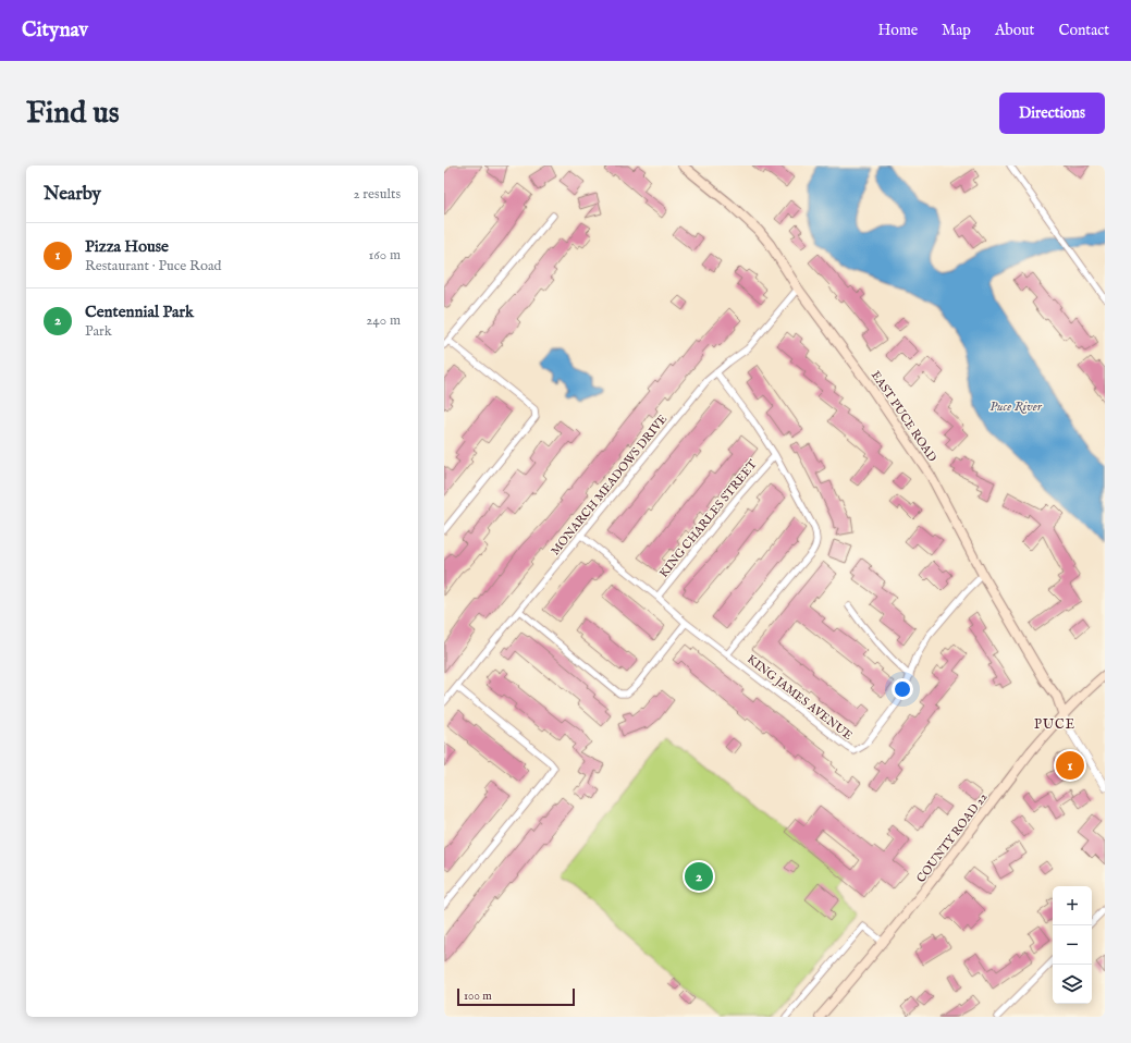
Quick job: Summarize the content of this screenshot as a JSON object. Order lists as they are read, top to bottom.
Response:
{
  "streets": {
    "main road": ["EAST PUCE ROAD", "COUNTY ROAD 22"],
    "street": ["MONARCH MEADOWS DRIVE", "KING CHARLES STREET", "KING JAMES AVENUE"]
  },
  "crossings": [
    ["EAST PUCE ROAD", "MONARCH MEADOWS DRIVE"],
    ["EAST PUCE ROAD", "KING JAMES AVENUE"],
    ["EAST PUCE ROAD", "COUNTY ROAD 22"],
    ["MONARCH MEADOWS DRIVE", "KING JAMES AVENUE"],
    ["KING CHARLES STREET", "KING JAMES AVENUE"]
  ],
  "districts": ["PUCE"],
  "water": ["Puce River"],
  "scale_bar": "100 m",
  "page": {
    "header": "Citynav",
    "nav": [
      "Home",
      "Map",
      "About",
      "Contact"
    ],
    "buttons": "Directions",
    "title": "Find us",
    "heading": ["Nearby", "2 results"],
    "list": [
      {
        "mark": "1",
        "name": "Pizza House",
        "note": "Restaurant · Puce Road",
        "value": "160 m"
      },
      {
        "mark": "2",
        "name": "Centennial Park",
        "note": "Park",
        "value": "240 m"
      }
    ],
    "pins": ["1", "2"],
    "map_buttons": ["+", "−"],
    "scale": "100 m"
  }
}
